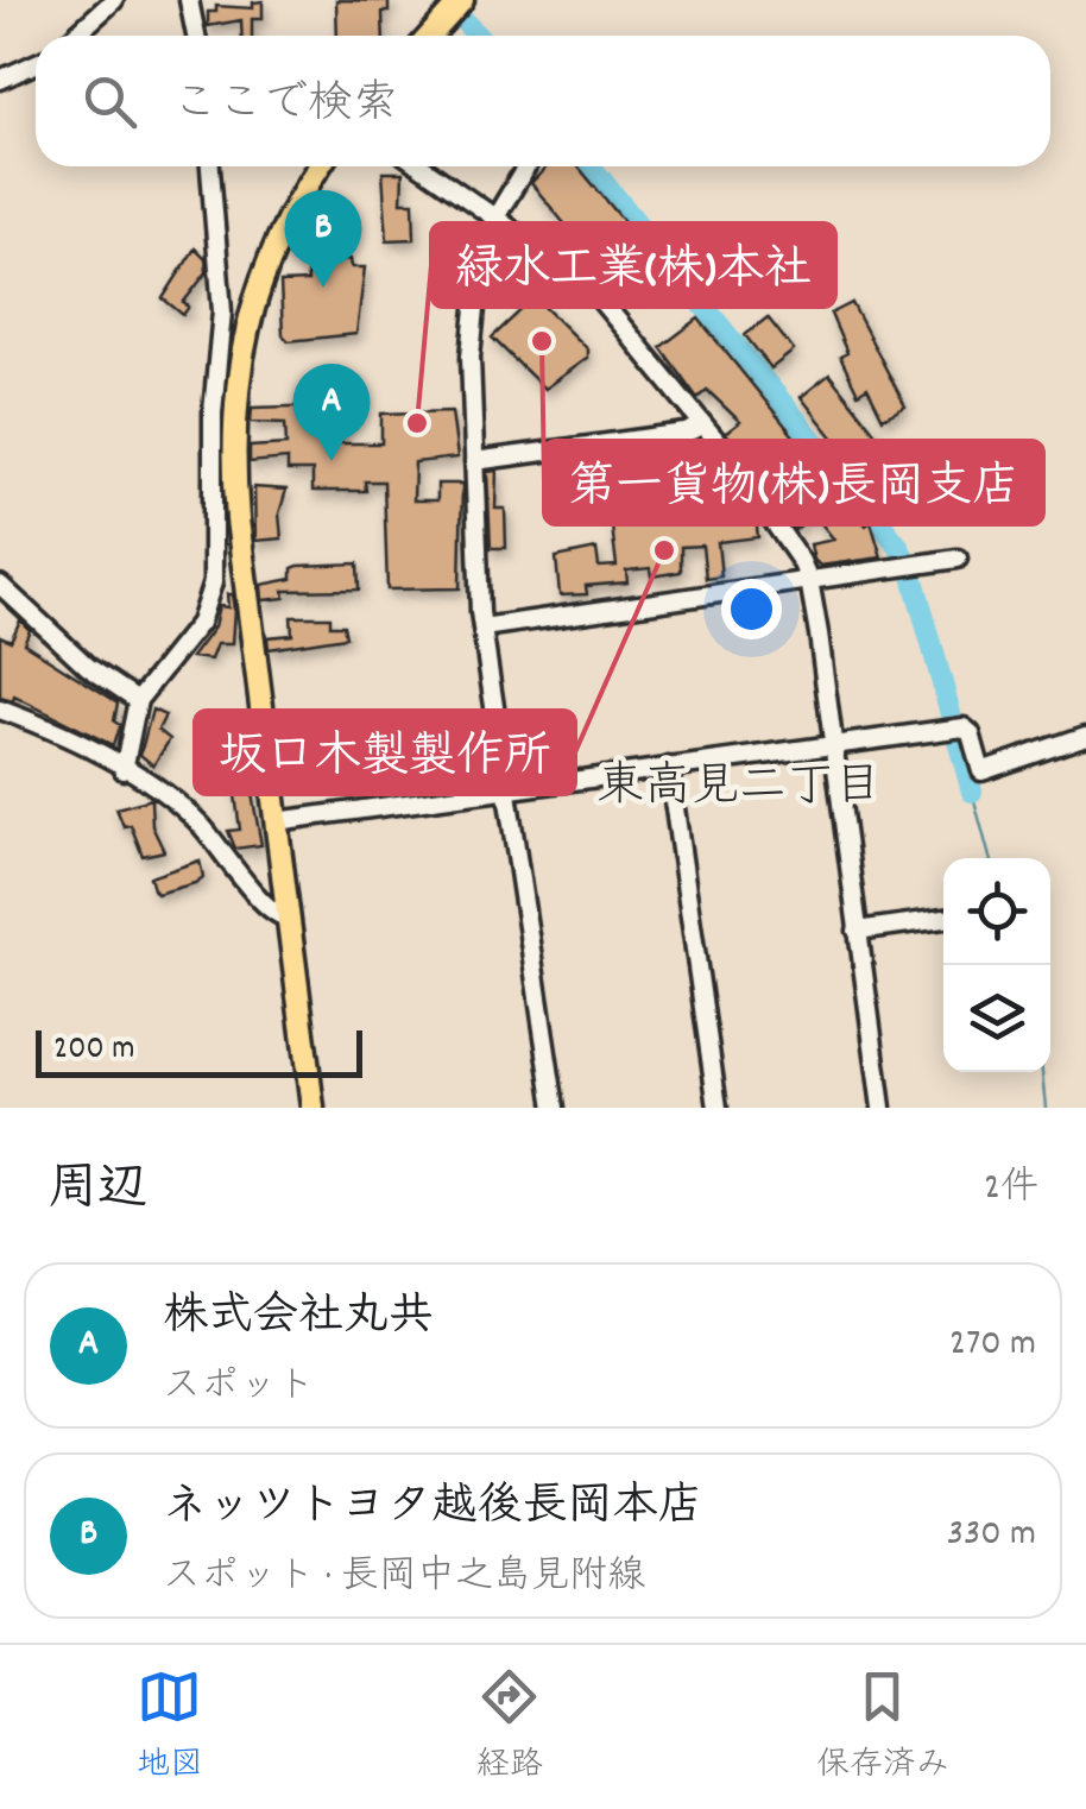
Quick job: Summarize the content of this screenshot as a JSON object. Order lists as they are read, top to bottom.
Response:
{
  "districts": ["東高見二丁目"],
  "places": ["第一貨物(株)長岡支店", "緑水工業(株)本社", "坂口木製製作所"],
  "scale_bar": "200 m",
  "page": {
    "search": "ここで検索",
    "pins": ["B", "A"],
    "scale": "200 m",
    "heading": ["周辺", "2件"],
    "list": [
      {
        "mark": "A",
        "name": "株式会社丸共",
        "note": "スポット",
        "value": "270 m"
      },
      {
        "mark": "B",
        "name": "ネッツトヨタ越後長岡本店",
        "note": "スポット · 長岡中之島見附線",
        "value": "330 m"
      }
    ],
    "nav": ["地図", "経路", "保存済み"]
  }
}
